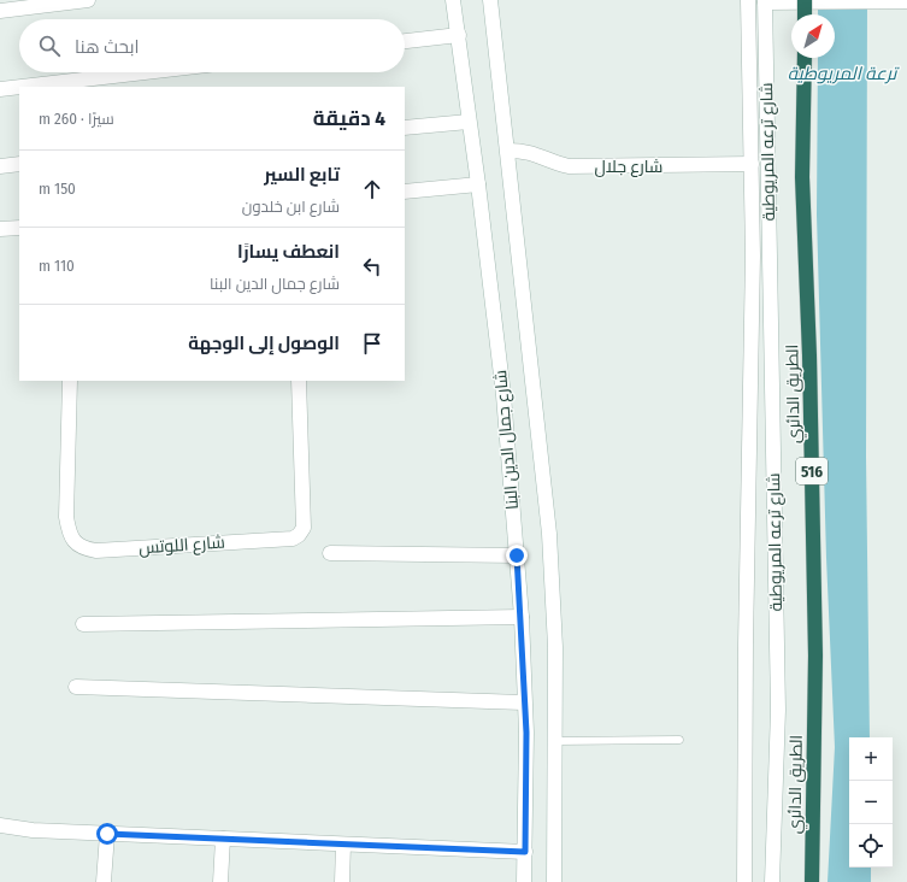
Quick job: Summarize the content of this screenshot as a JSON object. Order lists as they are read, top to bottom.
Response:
{
  "streets": {
    "highway": ["الطريق الدائري", "516"],
    "street": [
      "شارع ترعه المريوطية",
      "شارع جلال",
      "شارع جمال الدين البنا",
      "شارع اللوتس"
    ]
  },
  "crossings": [
    ["شارع جلال", "شارع جمال الدين البنا"]
  ],
  "water": ["ترعة المريوطية"],
  "north": "top right",
  "page": {
    "search": "ابحث هنا",
    "heading": ["4 دقيقة", "سيرًا · 260 m"],
    "list": [
      ["تابع السير", "شارع ابن خلدون", "150 m"],
      ["انعطف يسارًا", "شارع جمال الدين البنا", "110 m"],
      "الوصول إلى الوجهة"
    ],
    "map_buttons": ["+", "−"]
  }
}
